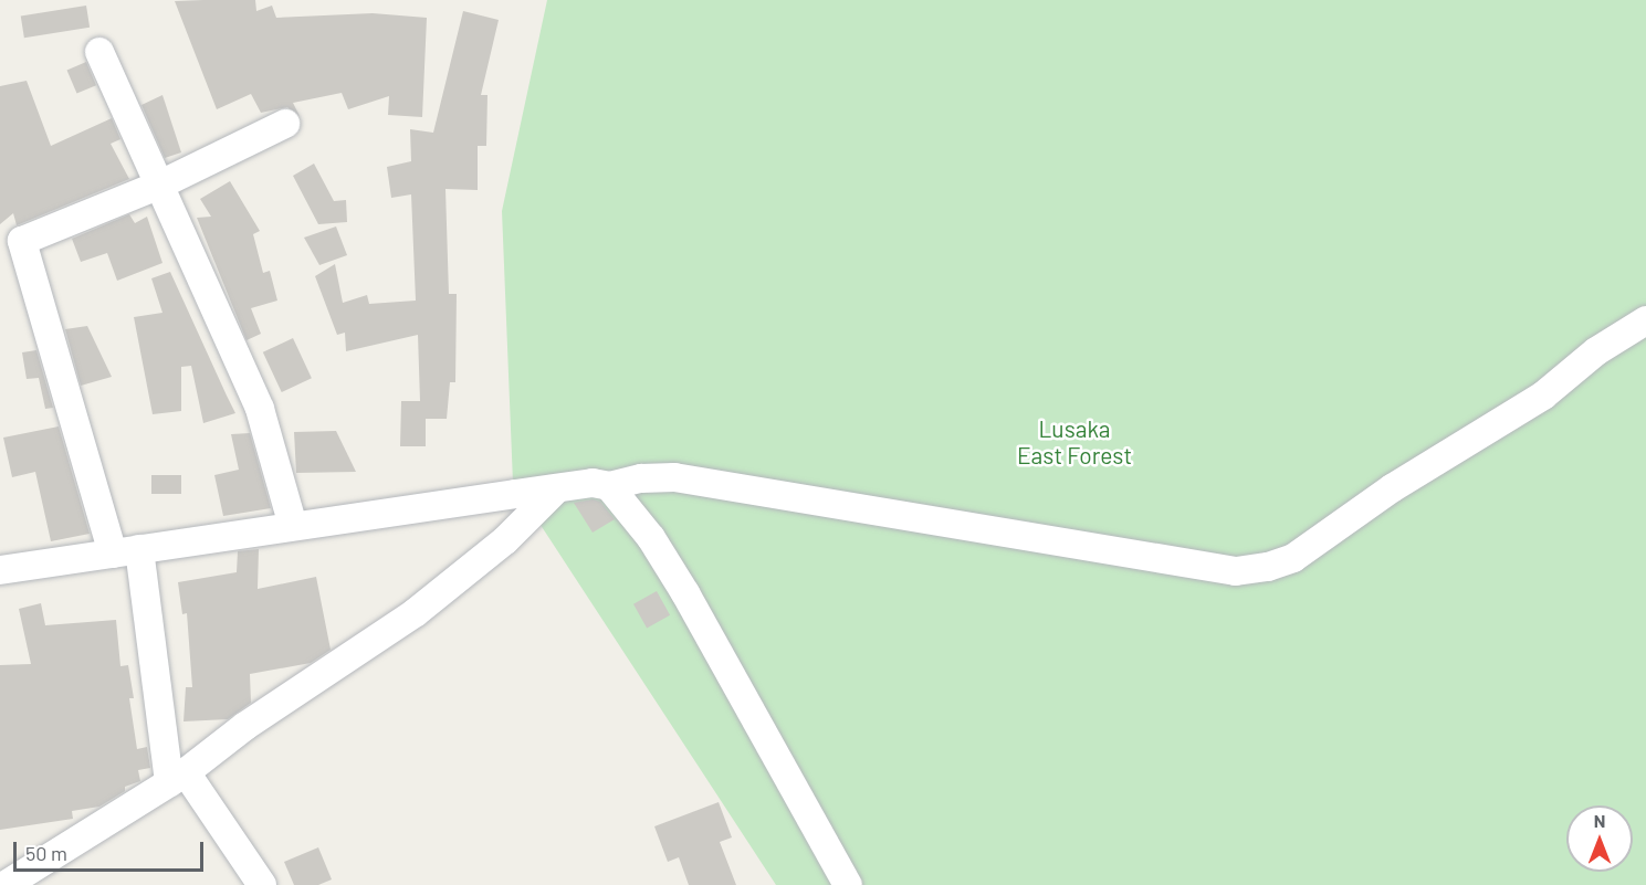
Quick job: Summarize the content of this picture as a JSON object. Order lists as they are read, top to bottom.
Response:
{
  "parks": ["Lusaka East Forest"],
  "scale_bar": "50 m",
  "north": "top"
}
